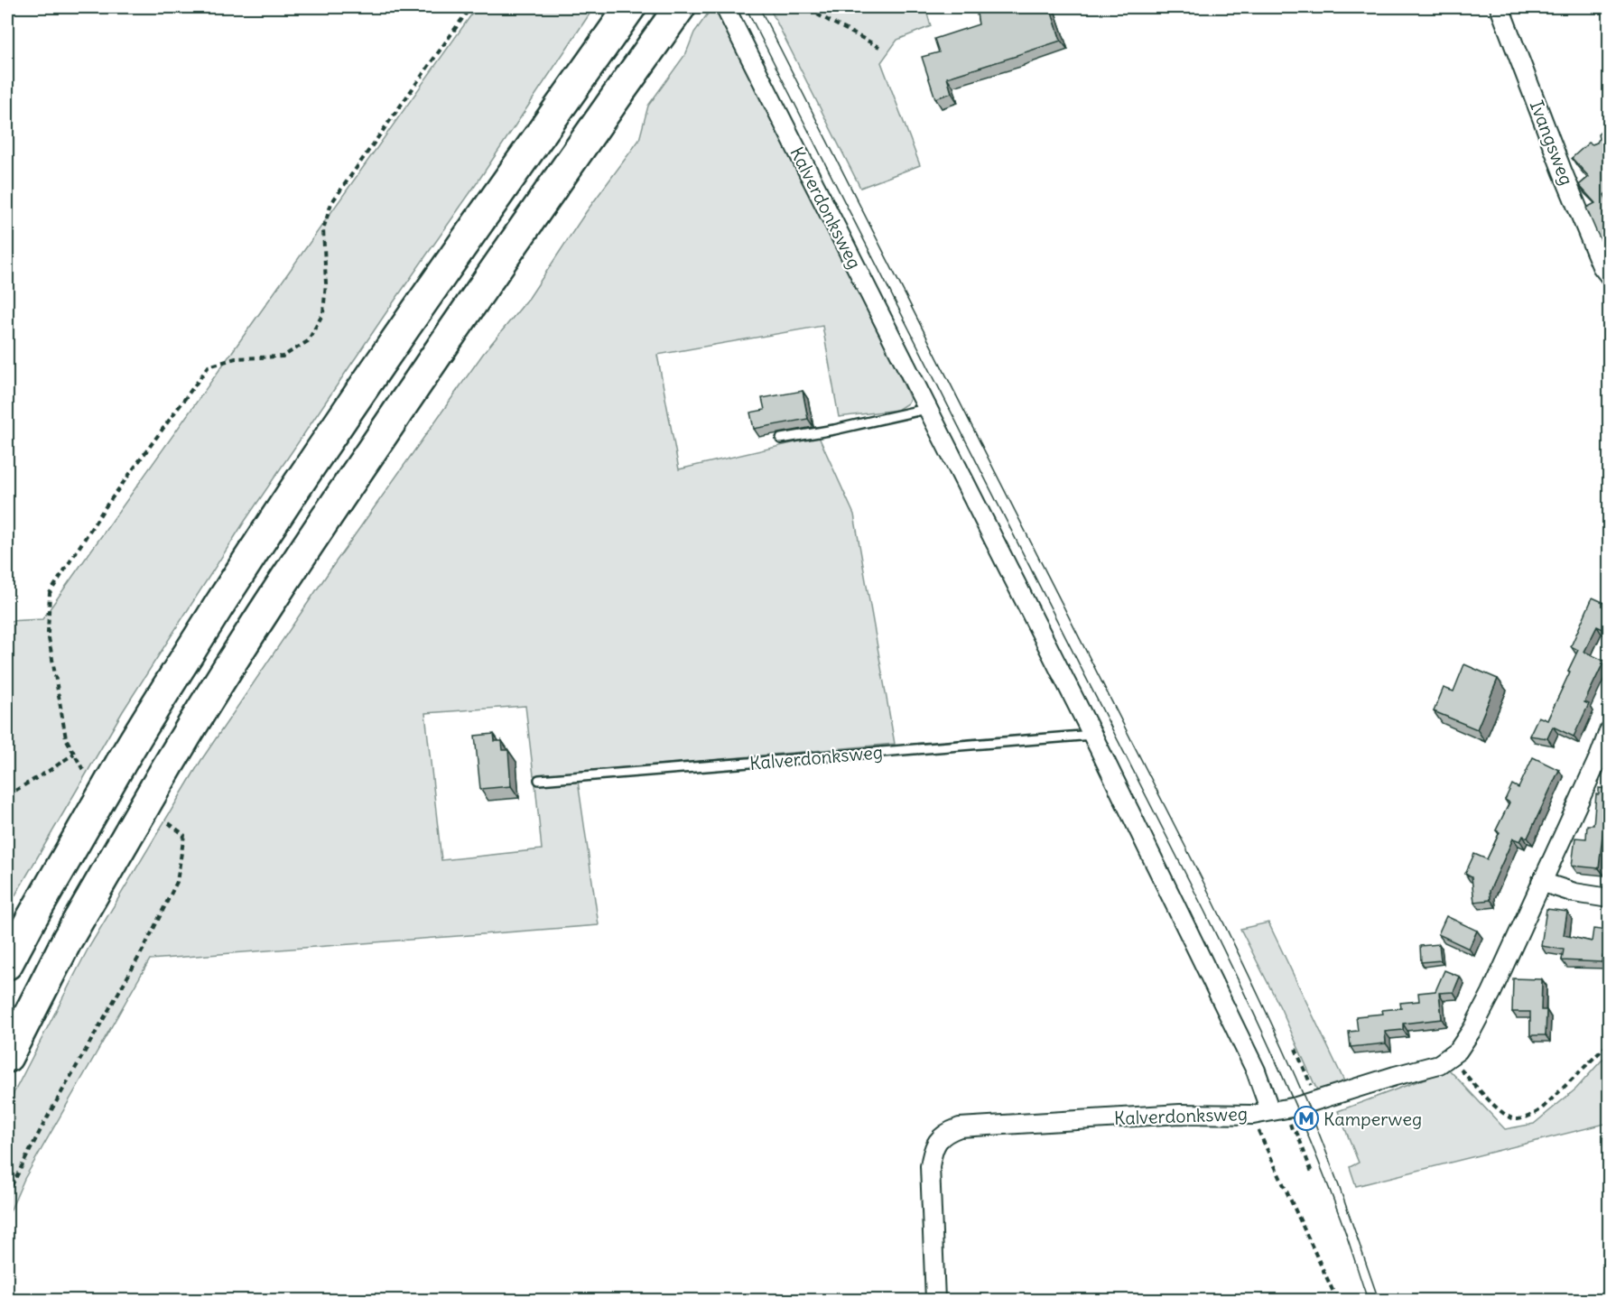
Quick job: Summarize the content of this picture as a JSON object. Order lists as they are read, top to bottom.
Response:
{
  "streets": {
    "street": ["Ivangsweg", "Kalverdonksweg"]
  },
  "places": {
    "metro station": ["Kamperweg"]
  }
}
